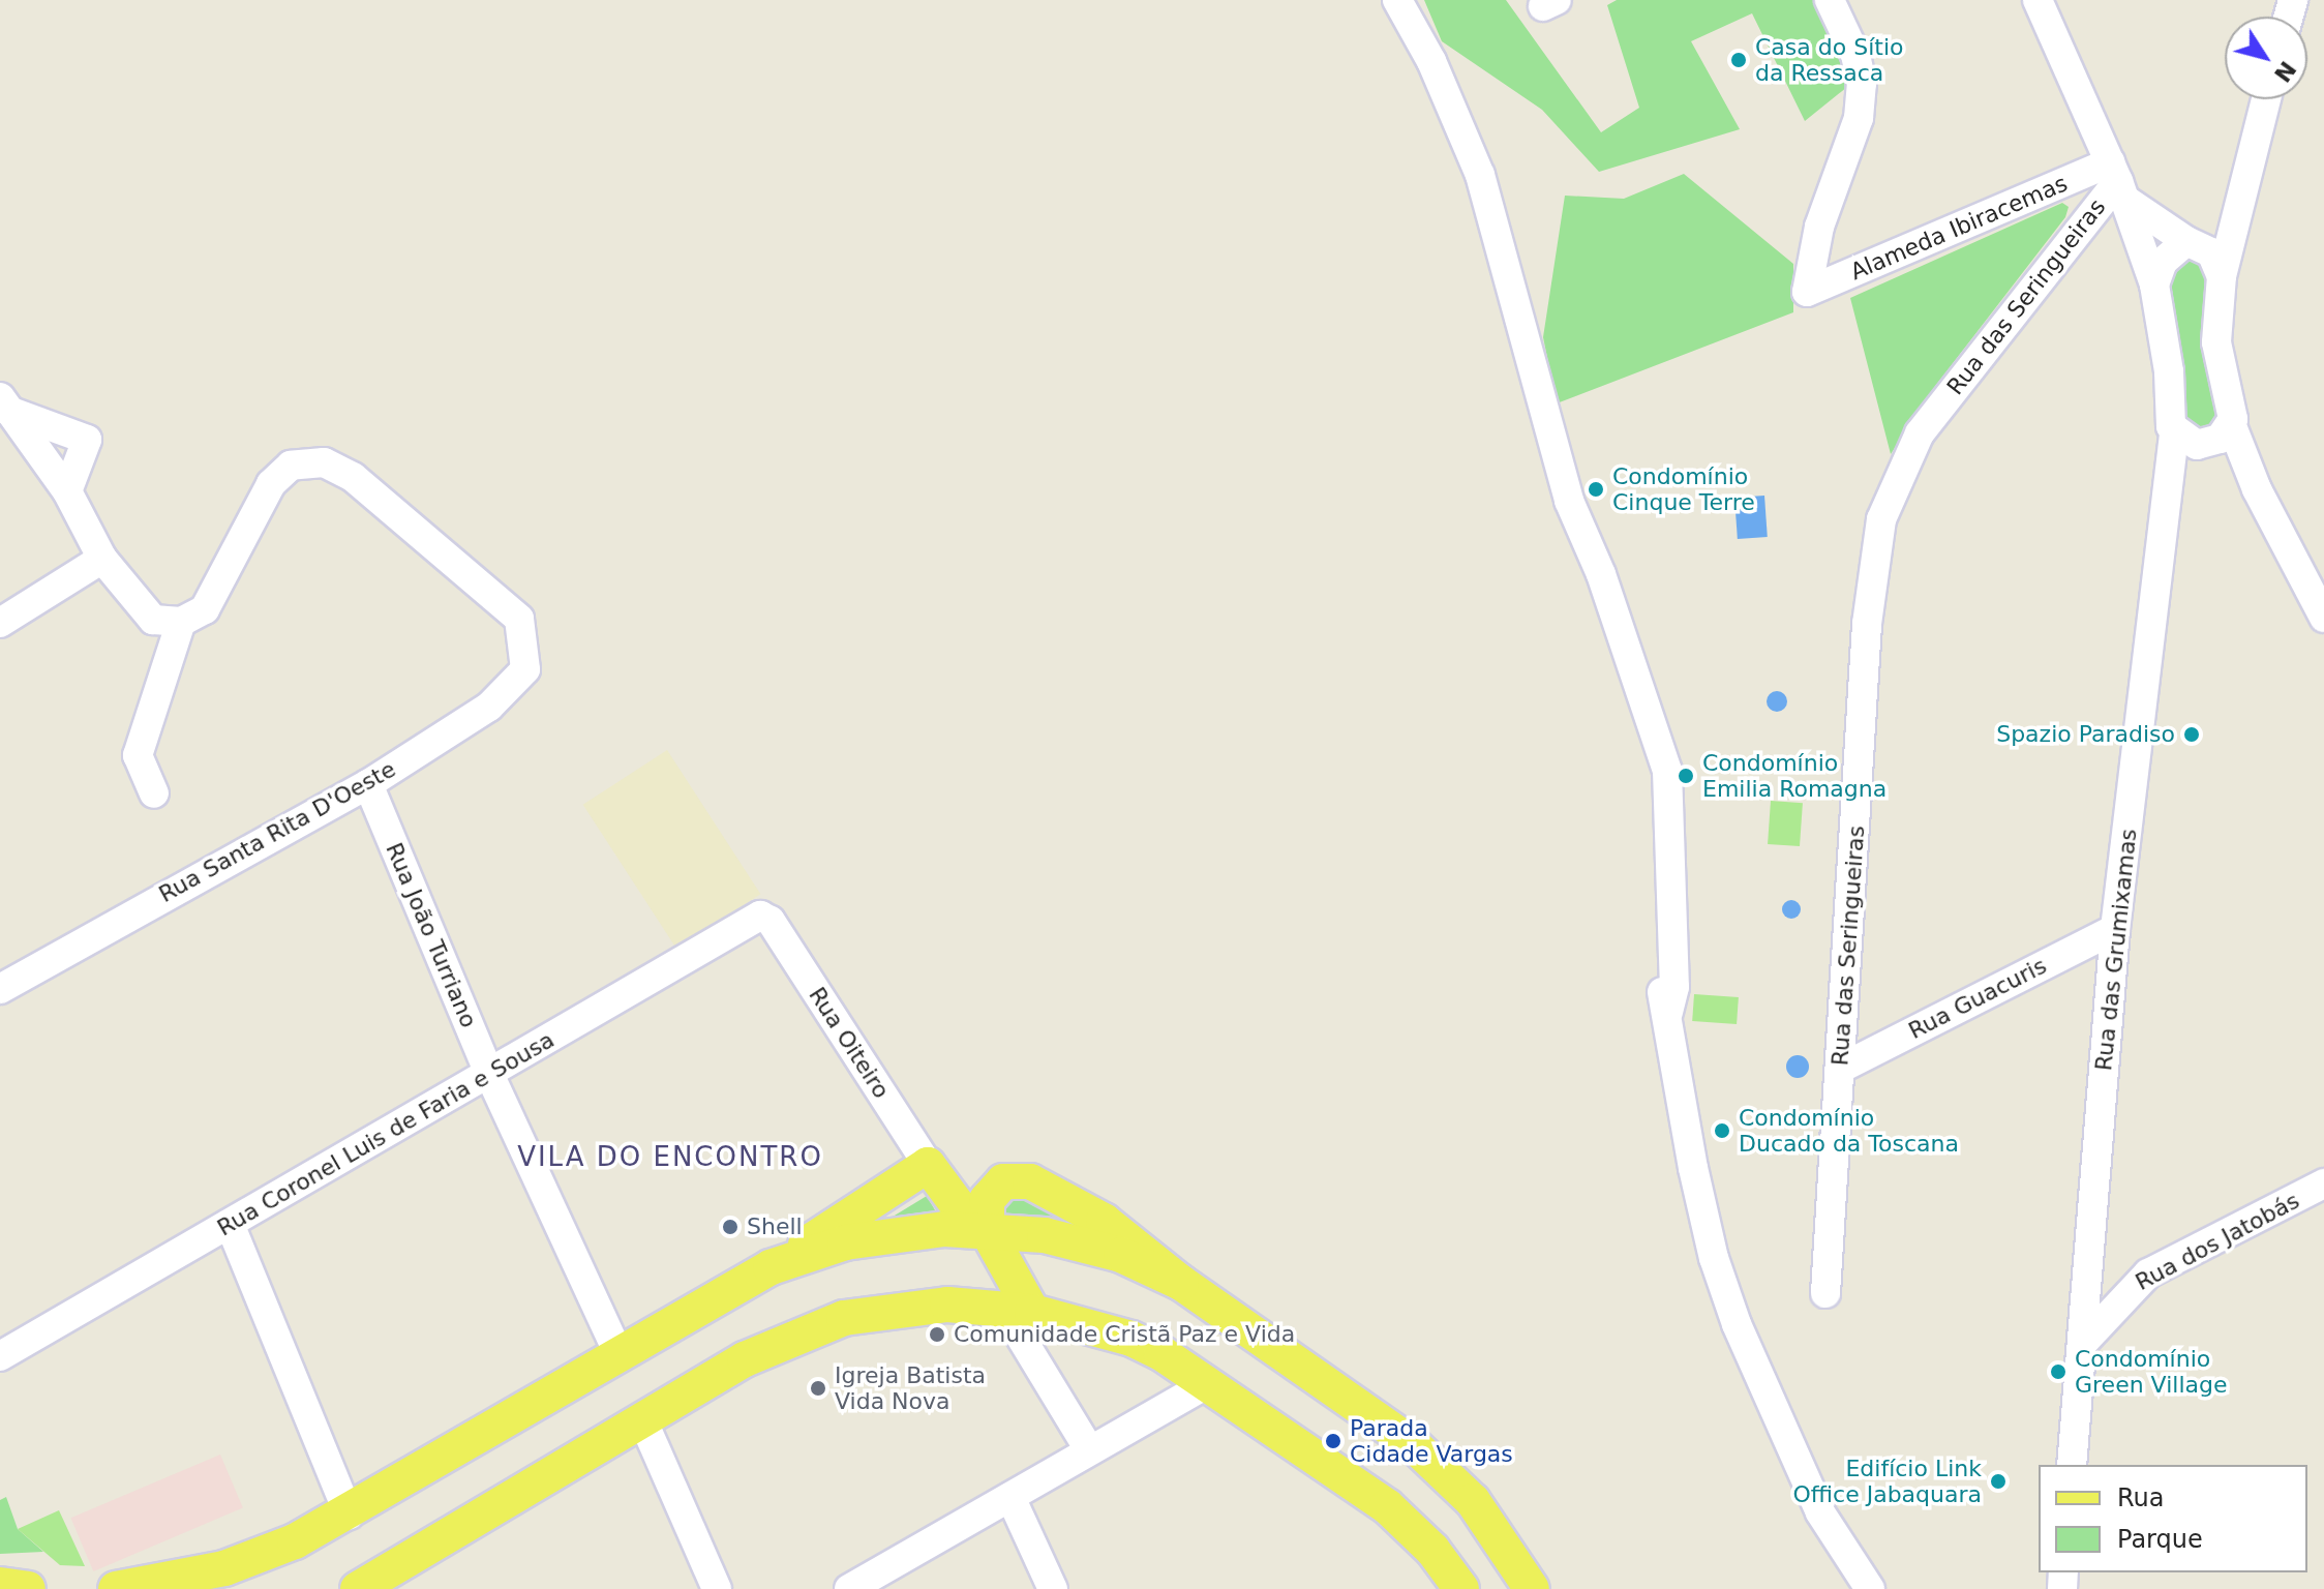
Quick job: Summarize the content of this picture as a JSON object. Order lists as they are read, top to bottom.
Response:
{
  "streets": {
    "street": [
      "Alameda Ibiracemas",
      "Rua das Seringueiras",
      "Rua Santa Rita D'Oeste",
      "Rua João Turriano",
      "Rua das Grumixamas",
      "Rua Guacuris",
      "Rua Oiteiro",
      "Rua Coronel Luis de Faria e Sousa",
      "Rua dos Jatobás"
    ]
  },
  "crossings": [
    ["Alameda Ibiracemas", "Rua das Seringueiras"],
    ["Alameda Ibiracemas", "Rua das Grumixamas"],
    ["Rua das Seringueiras", "Rua das Grumixamas"],
    ["Rua das Seringueiras", "Rua Guacuris"],
    ["Rua Santa Rita D'Oeste", "Rua João Turriano"],
    ["Rua João Turriano", "Rua Coronel Luis de Faria e Sousa"],
    ["Rua das Grumixamas", "Rua Guacuris"],
    ["Rua das Grumixamas", "Rua dos Jatobás"],
    ["Rua Oiteiro", "Rua Coronel Luis de Faria e Sousa"]
  ],
  "districts": ["VILA DO ENCONTRO"],
  "places": [
    "Casa do Sítio da Ressaca",
    "Condomínio Cinque Terre",
    "Spazio Paradiso",
    "Condomínio Emilia Romagna",
    "Condomínio Ducado da Toscana",
    "Shell",
    "Comunidade Cristã Paz e Vida",
    "Condomínio Green Village",
    "Igreja Batista Vida Nova",
    "Parada Cidade Vargas",
    "Edifício Link Office Jabaquara"
  ],
  "legend": ["Rua", "Parque"],
  "north": "bottom right"
}
